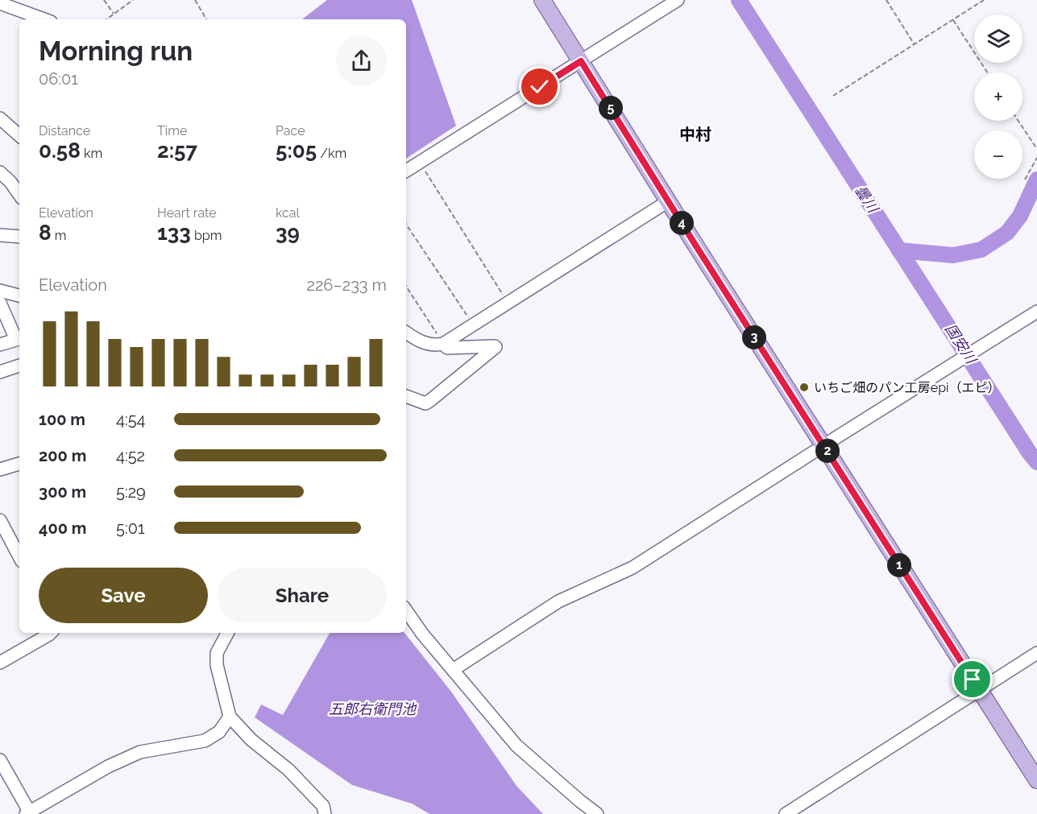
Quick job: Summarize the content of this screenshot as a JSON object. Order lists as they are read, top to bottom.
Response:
{
  "districts": ["中村"],
  "water": ["曇川", "国安川", "五郎右衛門池"],
  "places": ["いちご畑のパン工房epi（エピ）"],
  "page": {
    "map_buttons": ["+", "−"],
    "heading": ["Morning run", "06:01"],
    "pins": [
      "5",
      "4",
      "3",
      "2",
      "1"
    ],
    "stats": [
      ["Distance", "0.58 km"],
      ["Time", "2:57"],
      ["Pace", "5:05 /km"],
      ["Elevation", "8 m"],
      ["Heart rate", "133 bpm"],
      ["kcal", "39"]
    ],
    "chart": ["Elevation", "226–233 m"],
    "list": [
      {
        "name": "100 m",
        "note": "4:54"
      },
      {
        "name": "200 m",
        "note": "4:52"
      },
      {
        "name": "300 m",
        "note": "5:29"
      },
      {
        "name": "400 m",
        "note": "5:01"
      }
    ],
    "buttons": ["Save", "Share"]
  }
}
